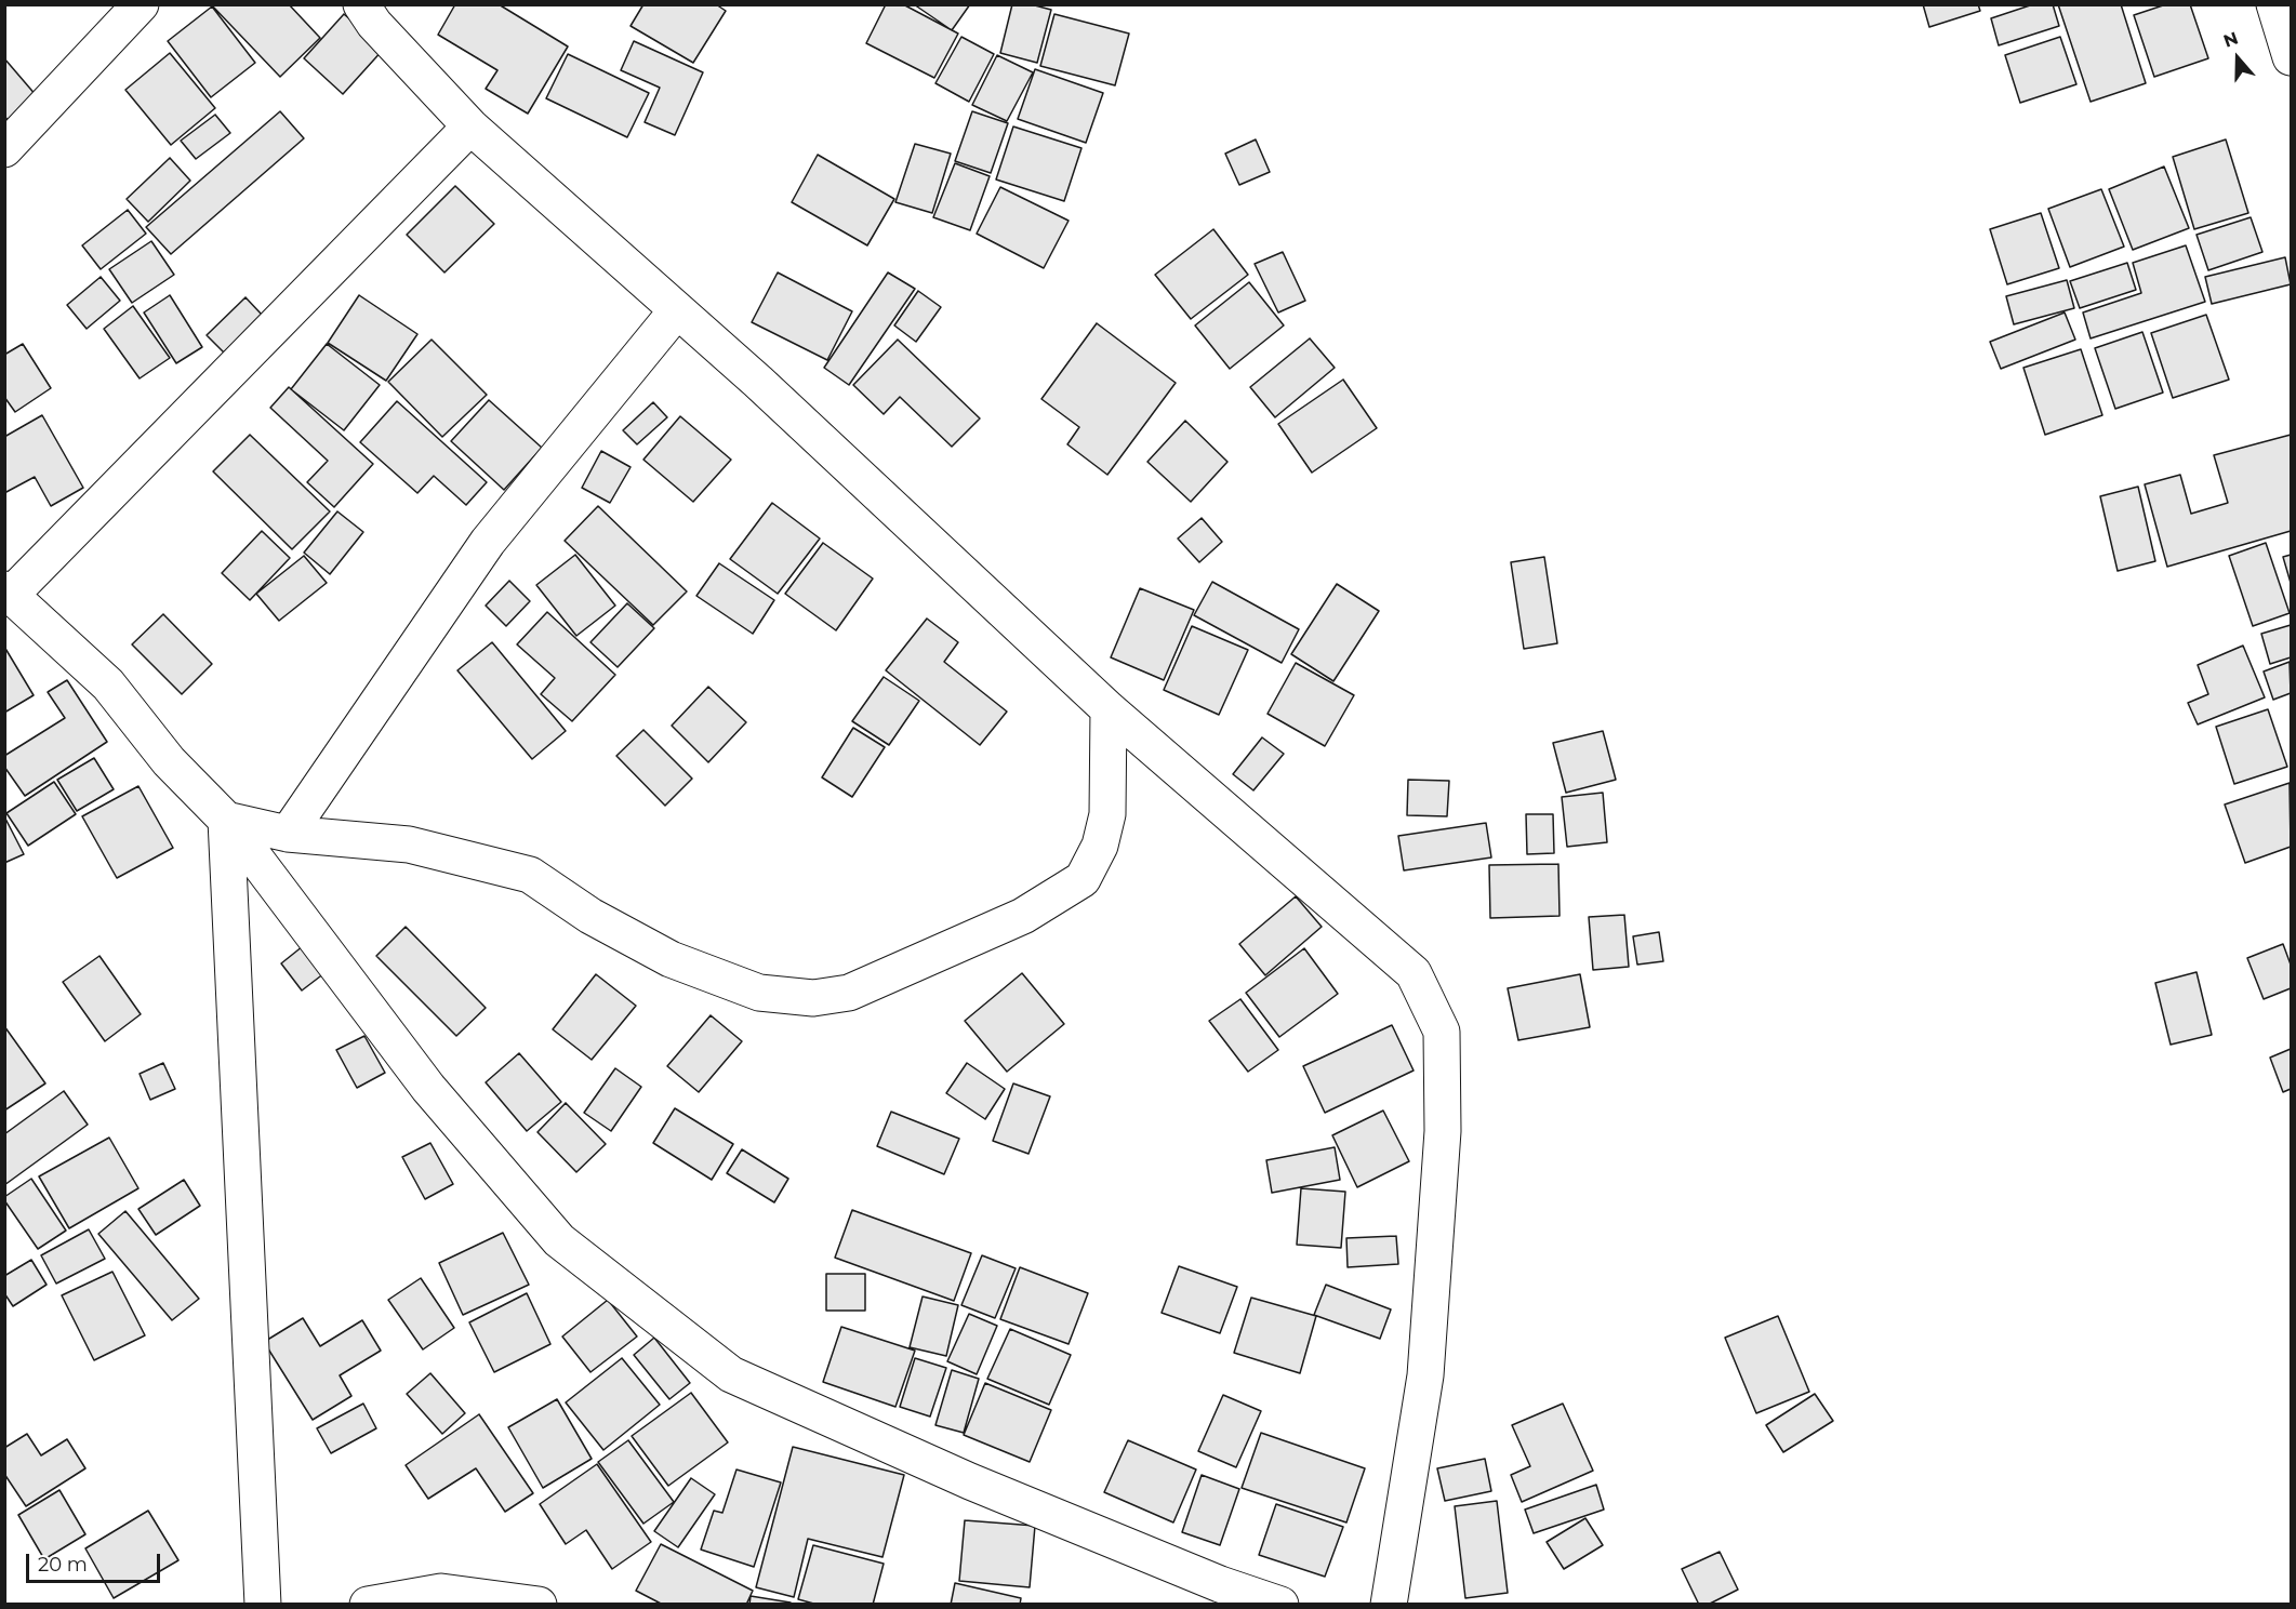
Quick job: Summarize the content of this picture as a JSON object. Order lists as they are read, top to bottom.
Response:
{
  "scale_bar": "20 m",
  "north": "top"
}
